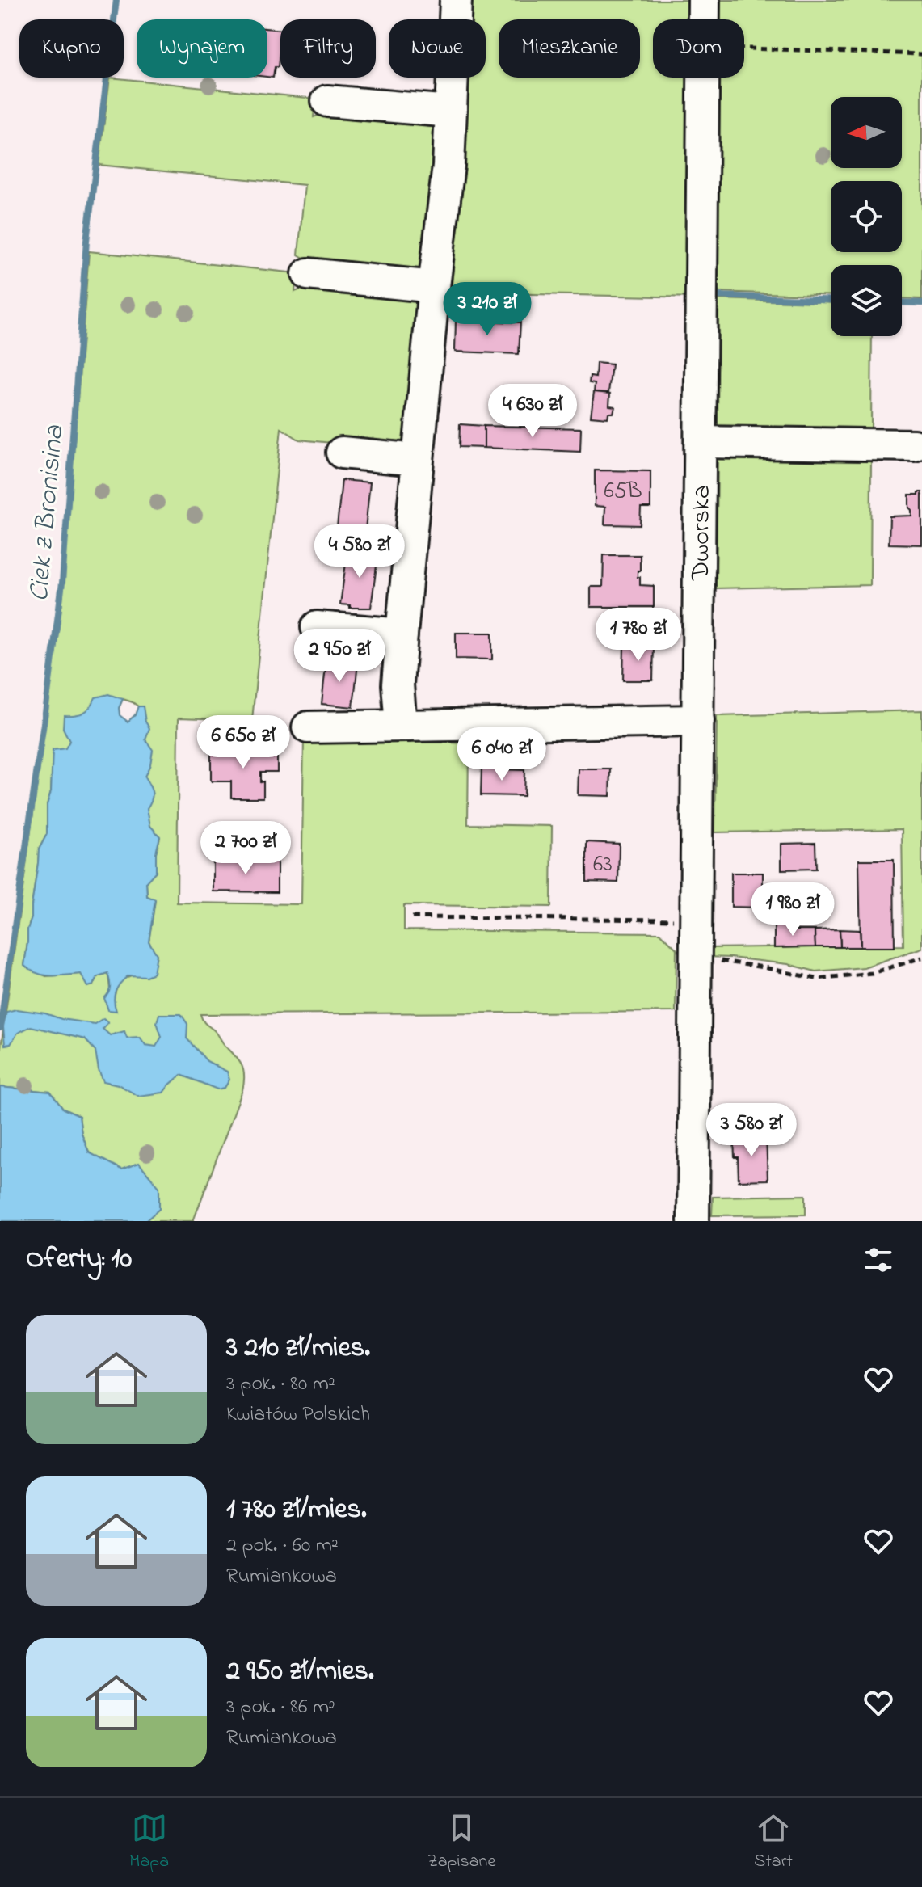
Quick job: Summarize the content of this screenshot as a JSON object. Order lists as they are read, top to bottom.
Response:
{
  "streets": {
    "street": ["Dworska"]
  },
  "water": ["Ciek z Bronisina"],
  "house_numbers": ["65B", "63"],
  "north": "left",
  "page": {
    "chip": [
      "Kupno",
      "Wynajem",
      "Filtry",
      "Nowe",
      "Mieszkanie",
      "Dom"
    ],
    "price": [
      "3 210 zł",
      "4 630 zł",
      "4 580 zł",
      "1 780 zł",
      "2 950 zł",
      "6 650 zł",
      "6 040 zł",
      "2 700 zł",
      "1 980 zł",
      "3 580 zł"
    ],
    "heading": "Oferty: 10",
    "list": [
      {
        "name": "3 210 zł/mies.",
        "note": "3 pok. · 80 m² · Kwiatów Polskich"
      },
      {
        "name": "1 780 zł/mies.",
        "note": "2 pok. · 60 m² · Rumiankowa"
      },
      {
        "name": "2 950 zł/mies.",
        "note": "3 pok. · 86 m² · Rumiankowa"
      }
    ],
    "tabs": ["Mapa", "Zapisane", "Start"]
  }
}
